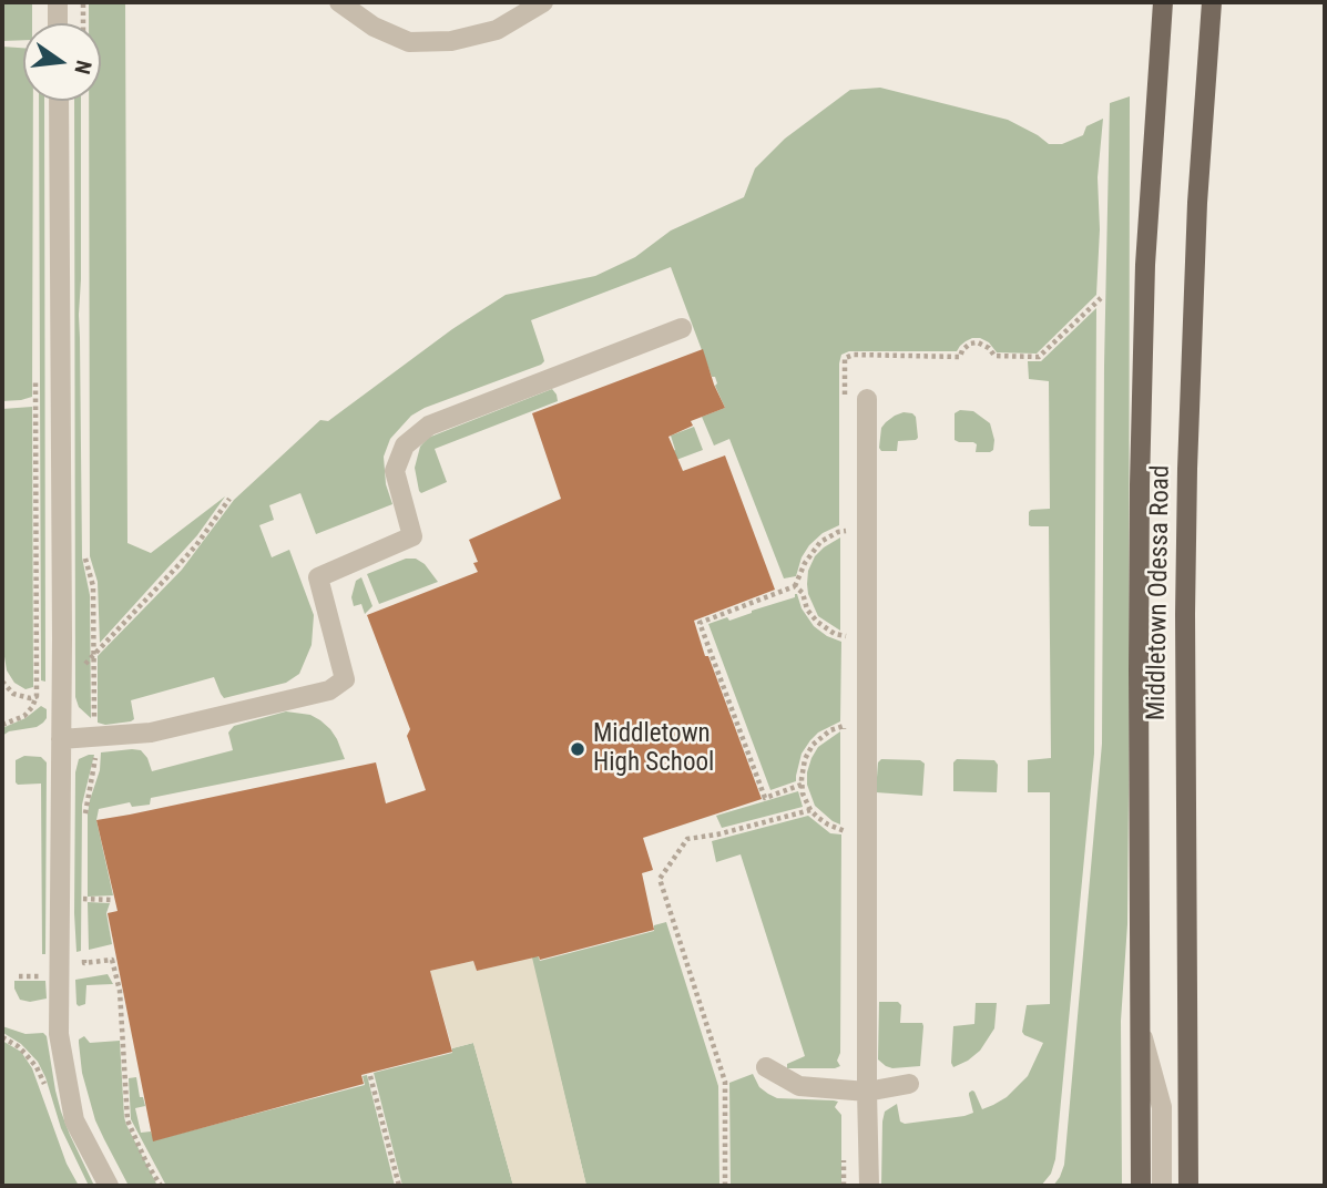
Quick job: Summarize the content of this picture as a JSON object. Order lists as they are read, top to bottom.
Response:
{
  "streets": {
    "main road": ["Middletown Odessa Road"]
  },
  "places": ["Middletown High School"],
  "north": "right"
}
